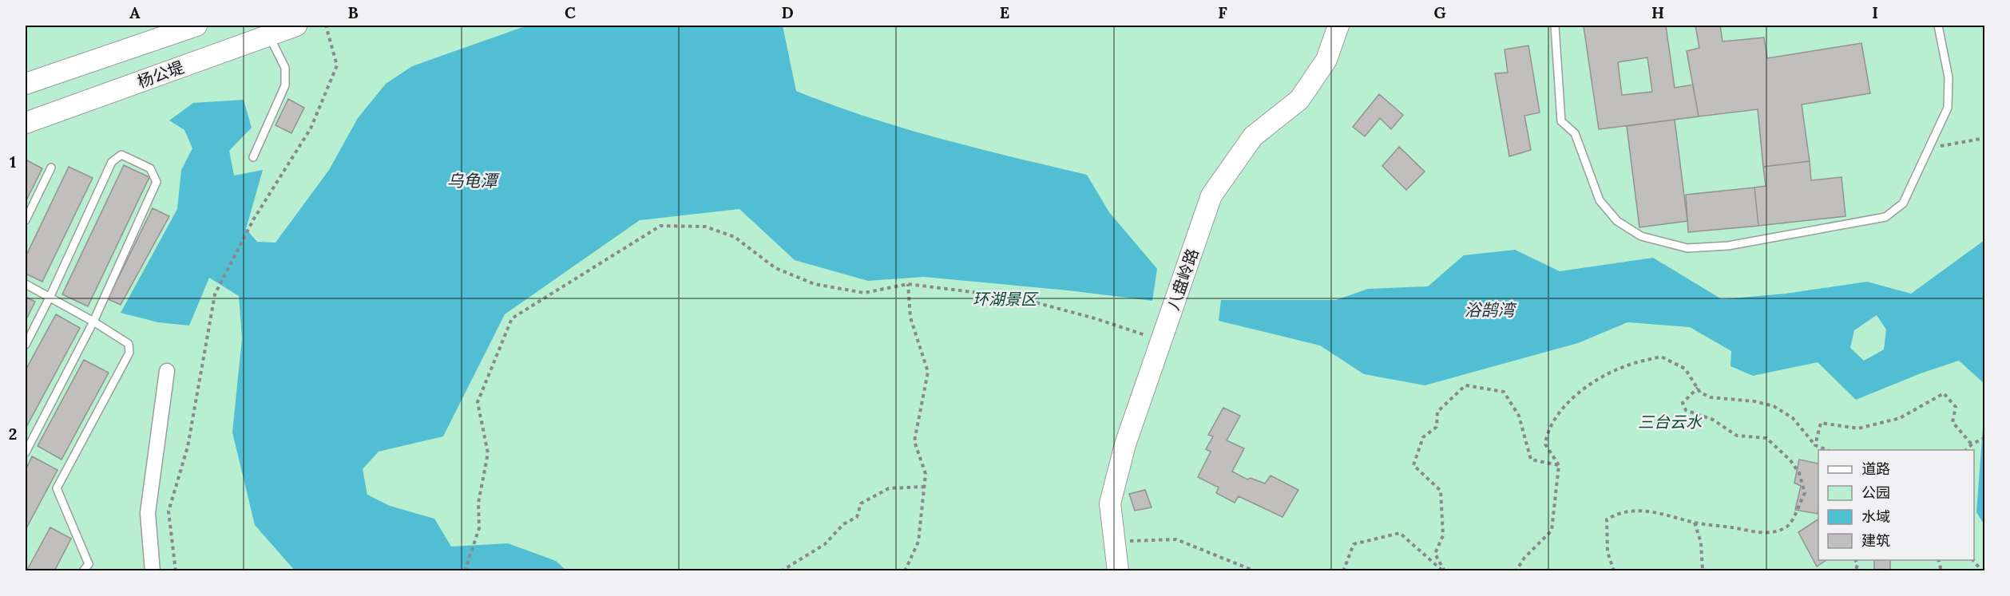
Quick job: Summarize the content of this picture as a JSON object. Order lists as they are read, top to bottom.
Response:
{
  "streets": {
    "street": ["杨公堤", "八盘岭路"]
  },
  "water": ["乌龟潭", "浴鹄湾"],
  "parks": ["环湖景区", "三台云水"],
  "legend": [
    "道路",
    "公园",
    "水域",
    "建筑"
  ],
  "grid": {
    "columns": [
      "A",
      "B",
      "C",
      "D",
      "E",
      "F",
      "G",
      "H",
      "I"
    ],
    "rows": ["1", "2"]
  }
}
